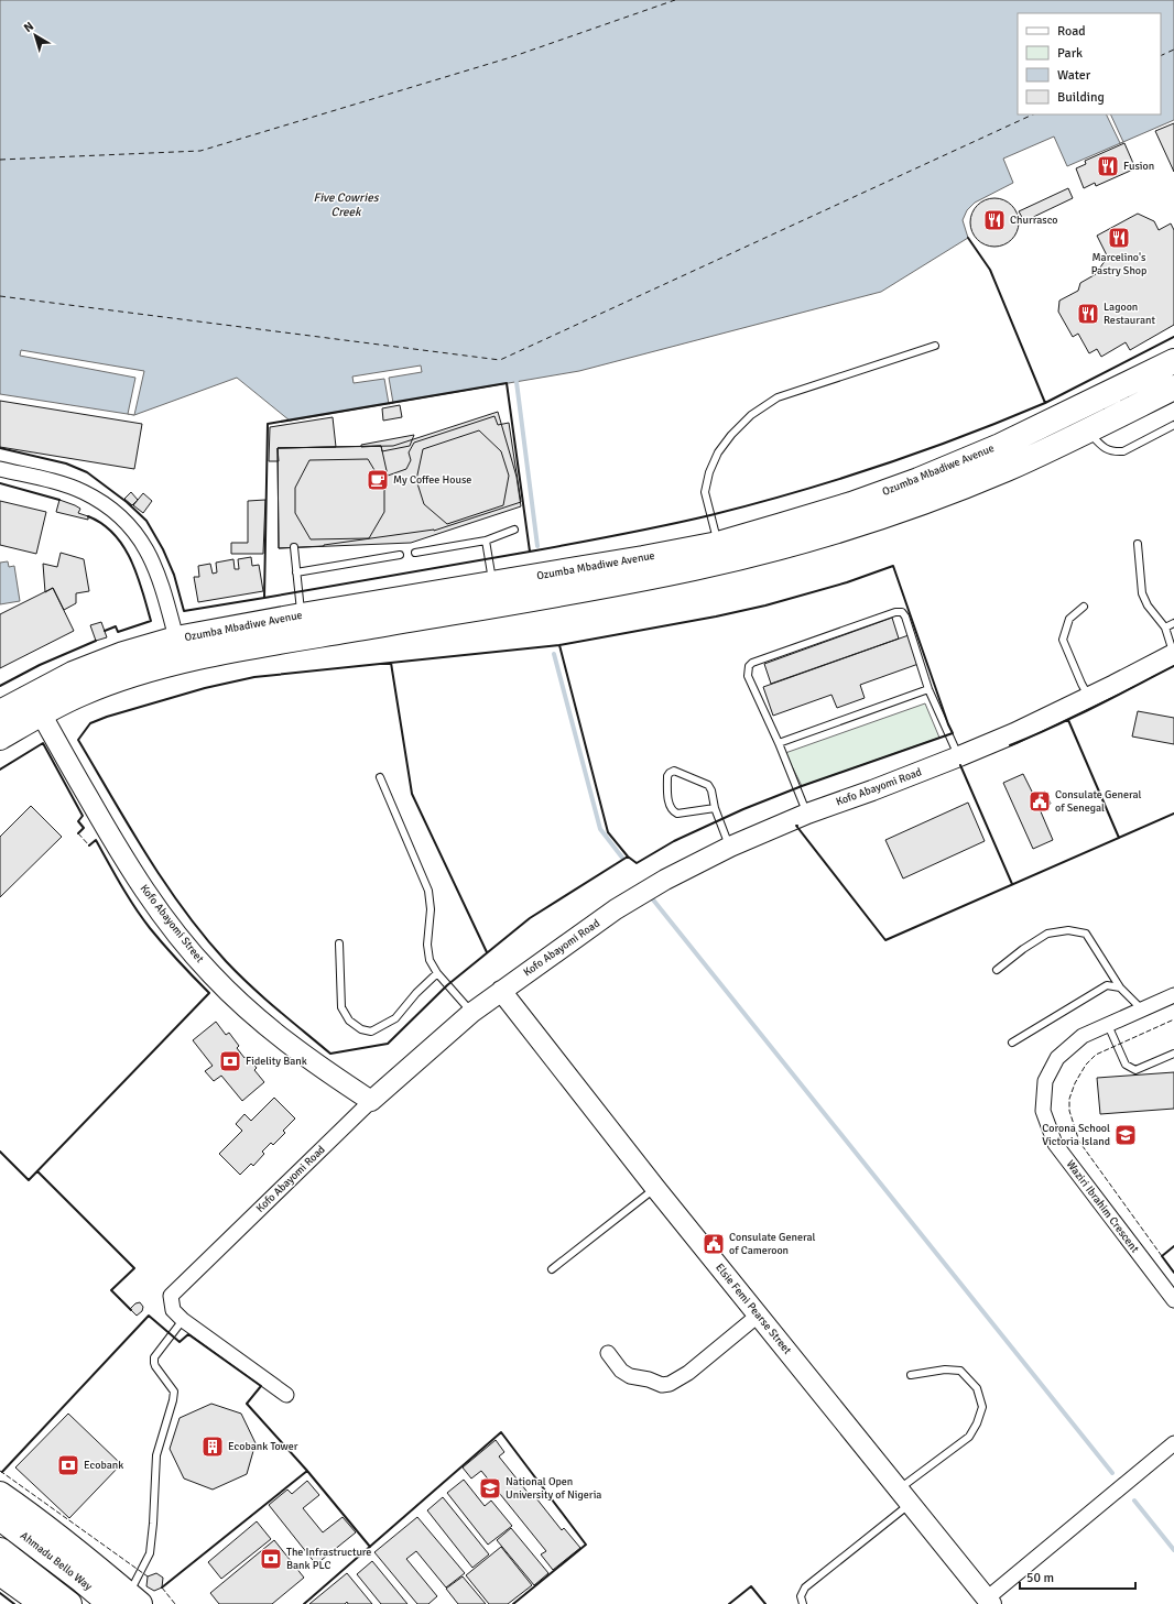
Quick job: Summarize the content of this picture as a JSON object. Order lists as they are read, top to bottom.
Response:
{
  "streets": {
    "highway": ["Ozumba Mbadiwe Avenue", "Ahmadu Bello Way"],
    "street": [
      "Kofo Abayomi Road",
      "Kofo Abayomi Street",
      "Waziri Ibrahim Crescent",
      "Elsie Femi Pearse Street"
    ]
  },
  "crossings": [
    ["Ozumba Mbadiwe Avenue", "Kofo Abayomi Street"],
    ["Kofo Abayomi Road", "Kofo Abayomi Street"],
    ["Kofo Abayomi Road", "Elsie Femi Pearse Street"]
  ],
  "water": ["Five Cowries Creek"],
  "places": {
    "restaurant": [
      "Fusion",
      "Churrasco",
      "Marcelino's Pastry Shop",
      "Lagoon Restaurant"
    ],
    "cafe": ["My Coffee House"],
    "public building": ["Consulate General of Senegal", "Consulate General of Cameroon"],
    "bank": ["Fidelity Bank", "Ecobank", "The Infrastructure Bank PLC"],
    "school or university": ["Corona School Victoria Island", "National Open University of Nigeria"],
    "building": ["Ecobank Tower"]
  },
  "legend": [
    "Road",
    "Park",
    "Water",
    "Building"
  ],
  "scale_bar": "50 m",
  "north": "top left"
}
